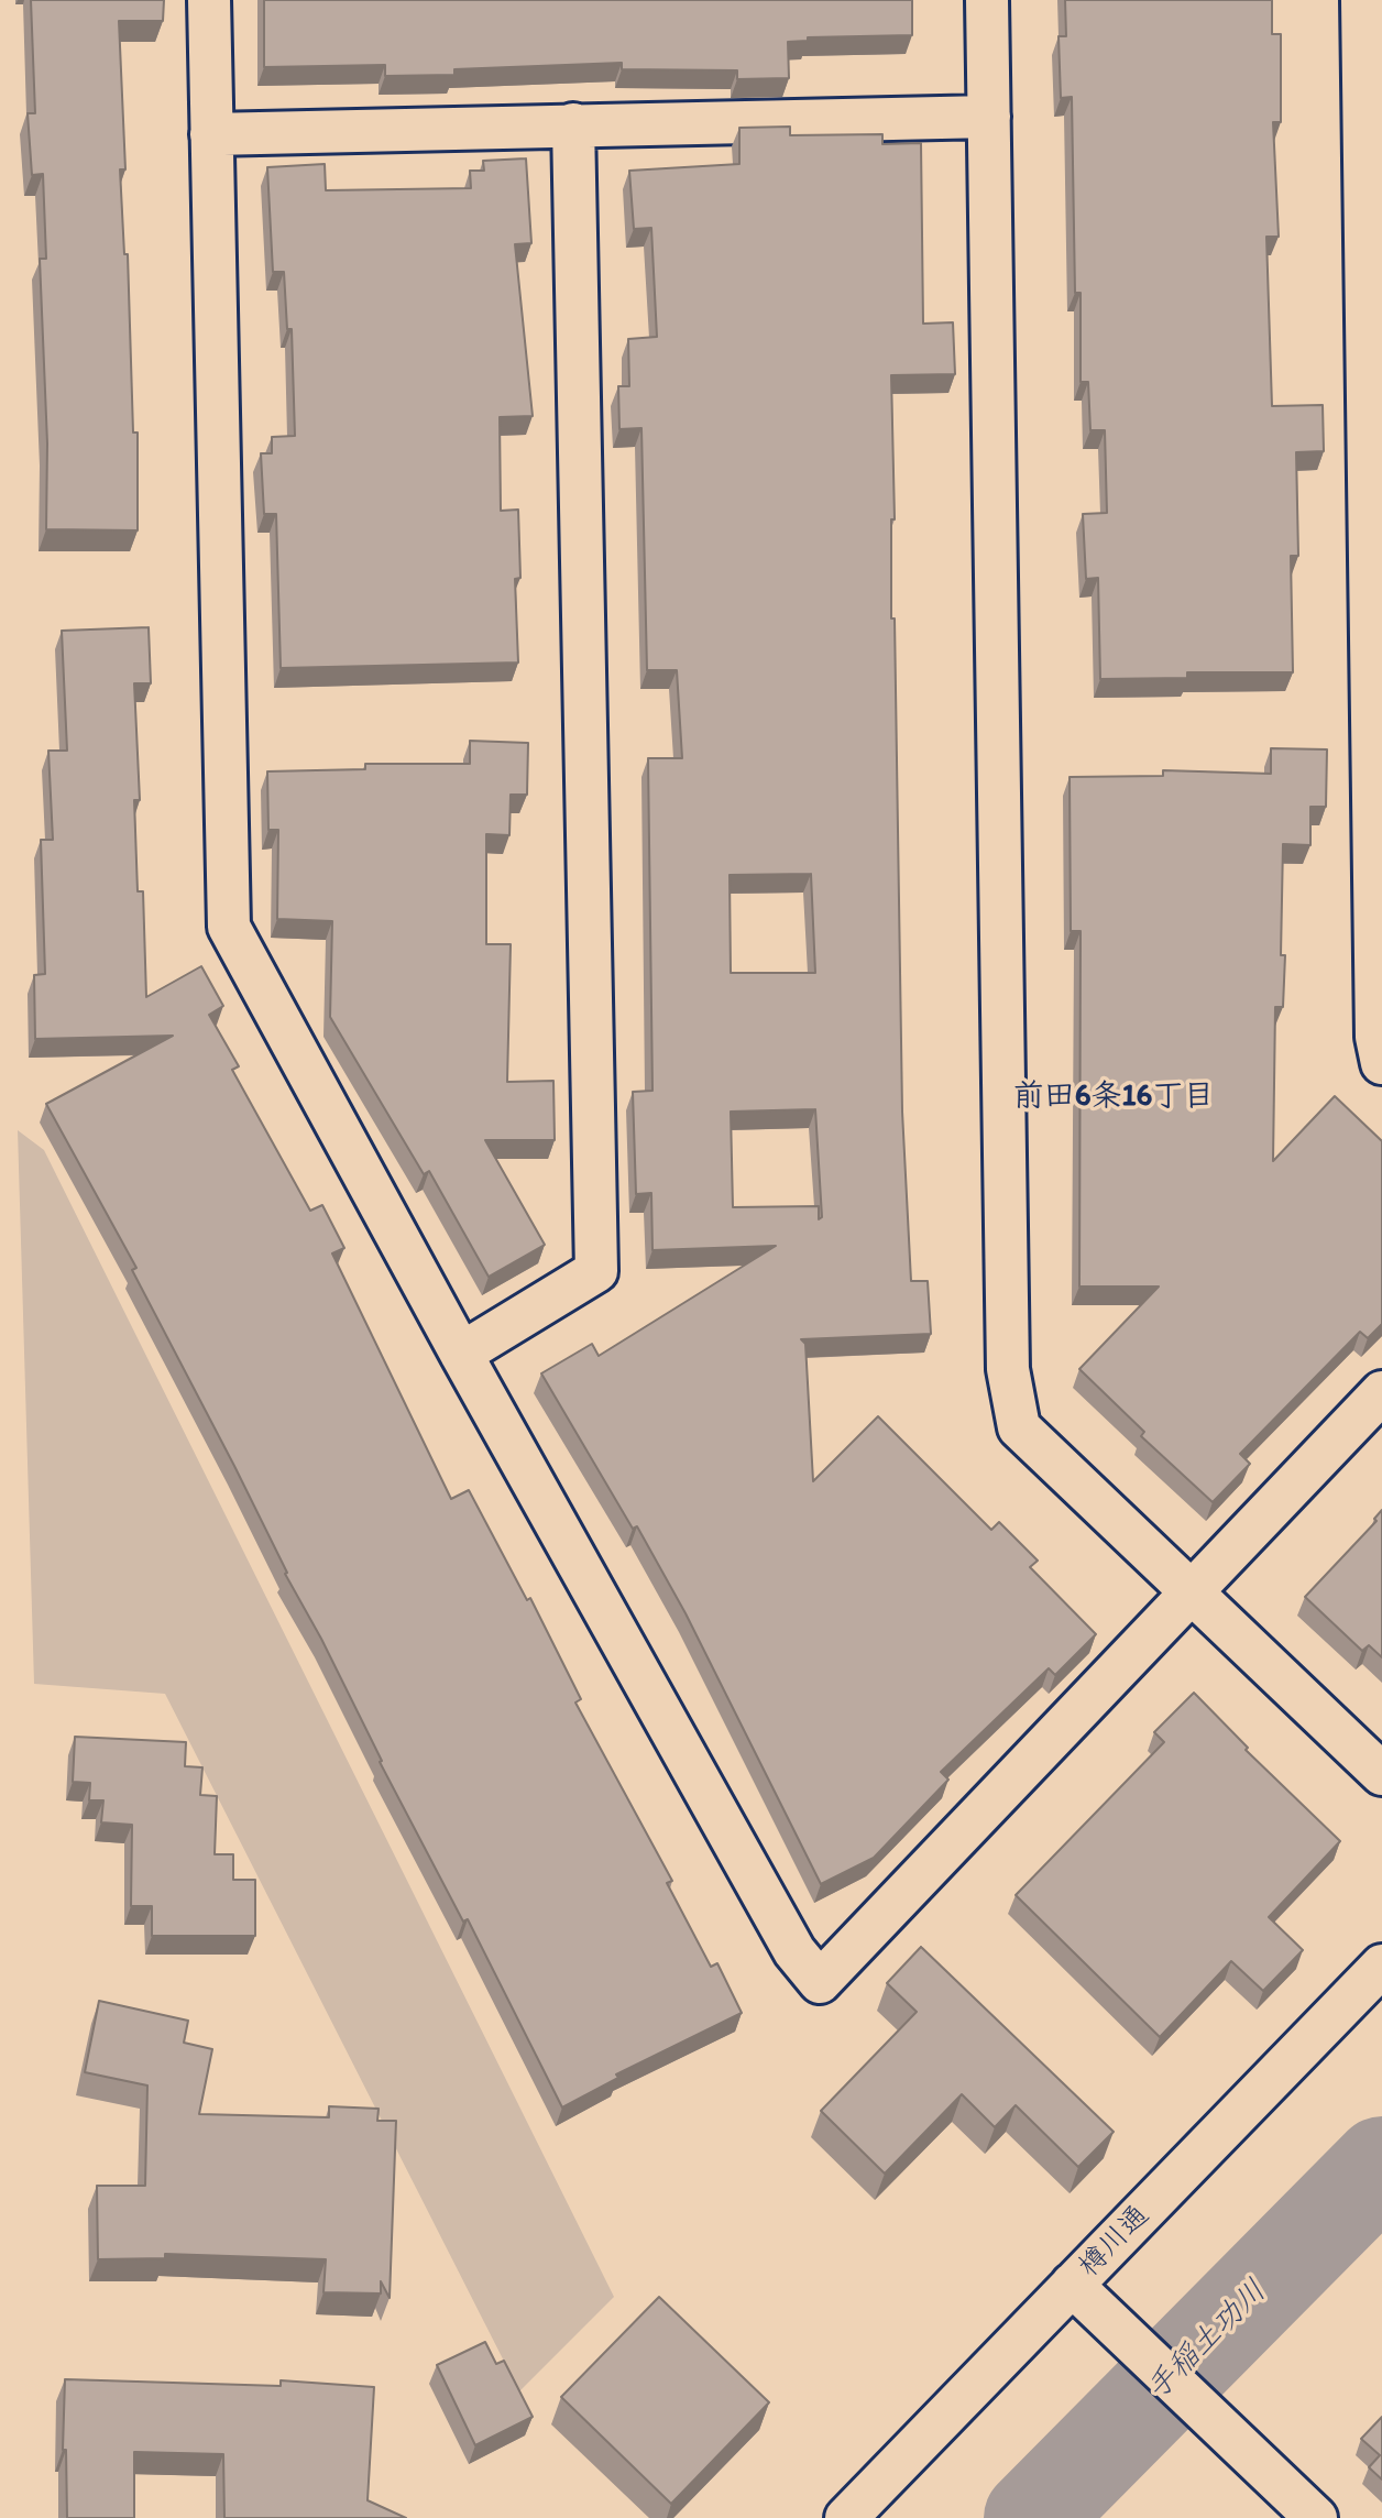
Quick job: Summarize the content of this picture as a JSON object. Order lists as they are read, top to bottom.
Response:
{
  "streets": {
    "street": ["樽川通"]
  },
  "districts": ["前田6条16丁目"],
  "water": ["手稲土功川"]
}
